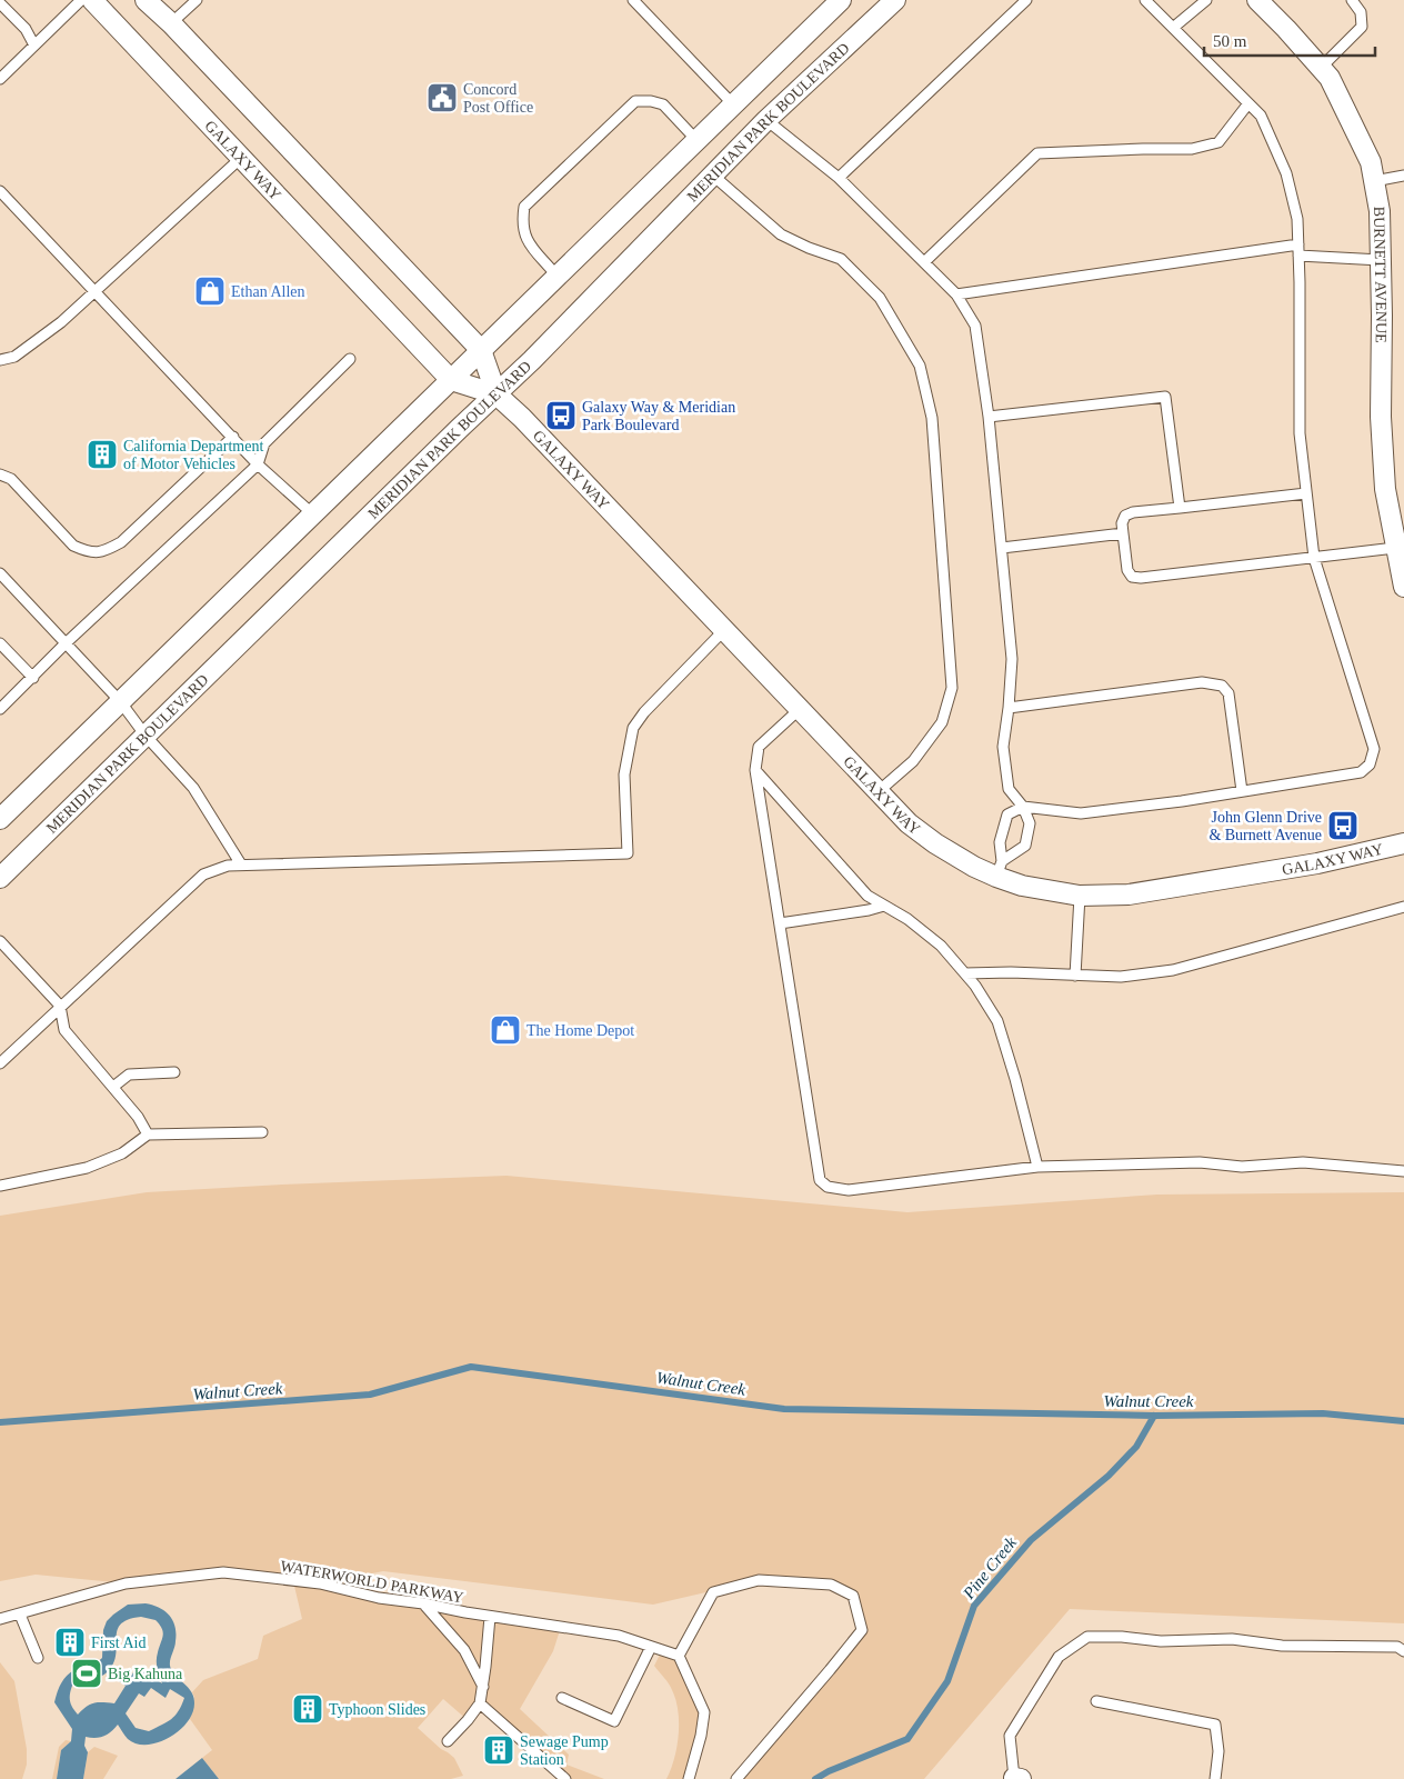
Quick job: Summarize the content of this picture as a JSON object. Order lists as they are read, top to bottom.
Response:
{
  "streets": {
    "street": ["MERIDIAN PARK BOULEVARD", "GALAXY WAY", "BURNETT AVENUE"],
    "lane": ["WATERWORLD PARKWAY"]
  },
  "crossings": [
    ["MERIDIAN PARK BOULEVARD", "GALAXY WAY"]
  ],
  "water": ["Walnut Creek", "Pine Creek"],
  "places": {
    "public building": ["Concord Post Office"],
    "shop": ["Ethan Allen", "The Home Depot"],
    "bus stop": ["Galaxy Way & Meridian Park Boulevard", "John Glenn Drive & Burnett Avenue"],
    "building": [
      "California Department of Motor Vehicles",
      "First Aid",
      "Typhoon Slides",
      "Sewage Pump Station"
    ],
    "sports": ["Big Kahuna"]
  },
  "scale_bar": "50 m"
}
